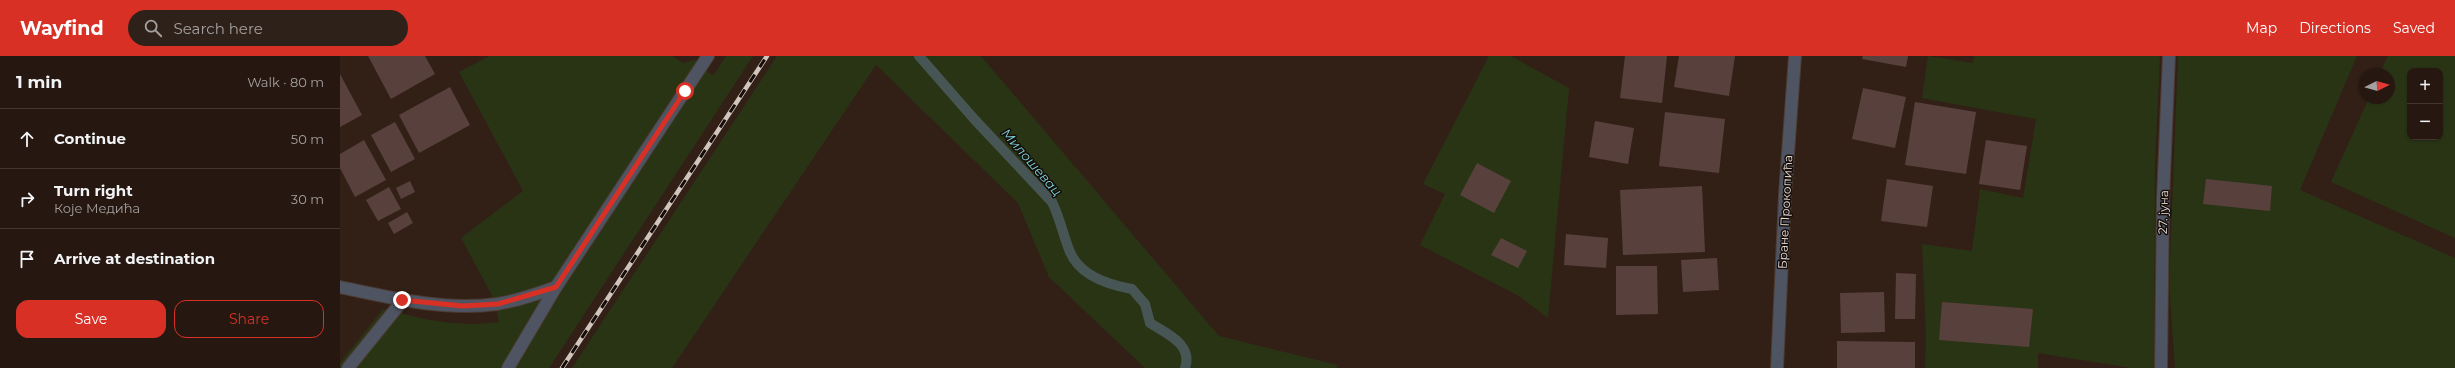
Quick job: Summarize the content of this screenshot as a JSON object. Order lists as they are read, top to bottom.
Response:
{
  "streets": {
    "street": ["Бране Прокопића", "27. јуна"]
  },
  "water": ["Милошевац"],
  "north": "right",
  "page": {
    "header": "Wayfind",
    "search": "Search here",
    "nav": ["Map", "Directions", "Saved"],
    "heading": ["1 min", "Walk · 80 m"],
    "map_buttons": ["+", "−"],
    "list": [
      ["Continue", "50 m"],
      ["Turn right", "Које Медића", "30 m"],
      "Arrive at destination"
    ],
    "buttons": ["Save", "Share"]
  }
}
